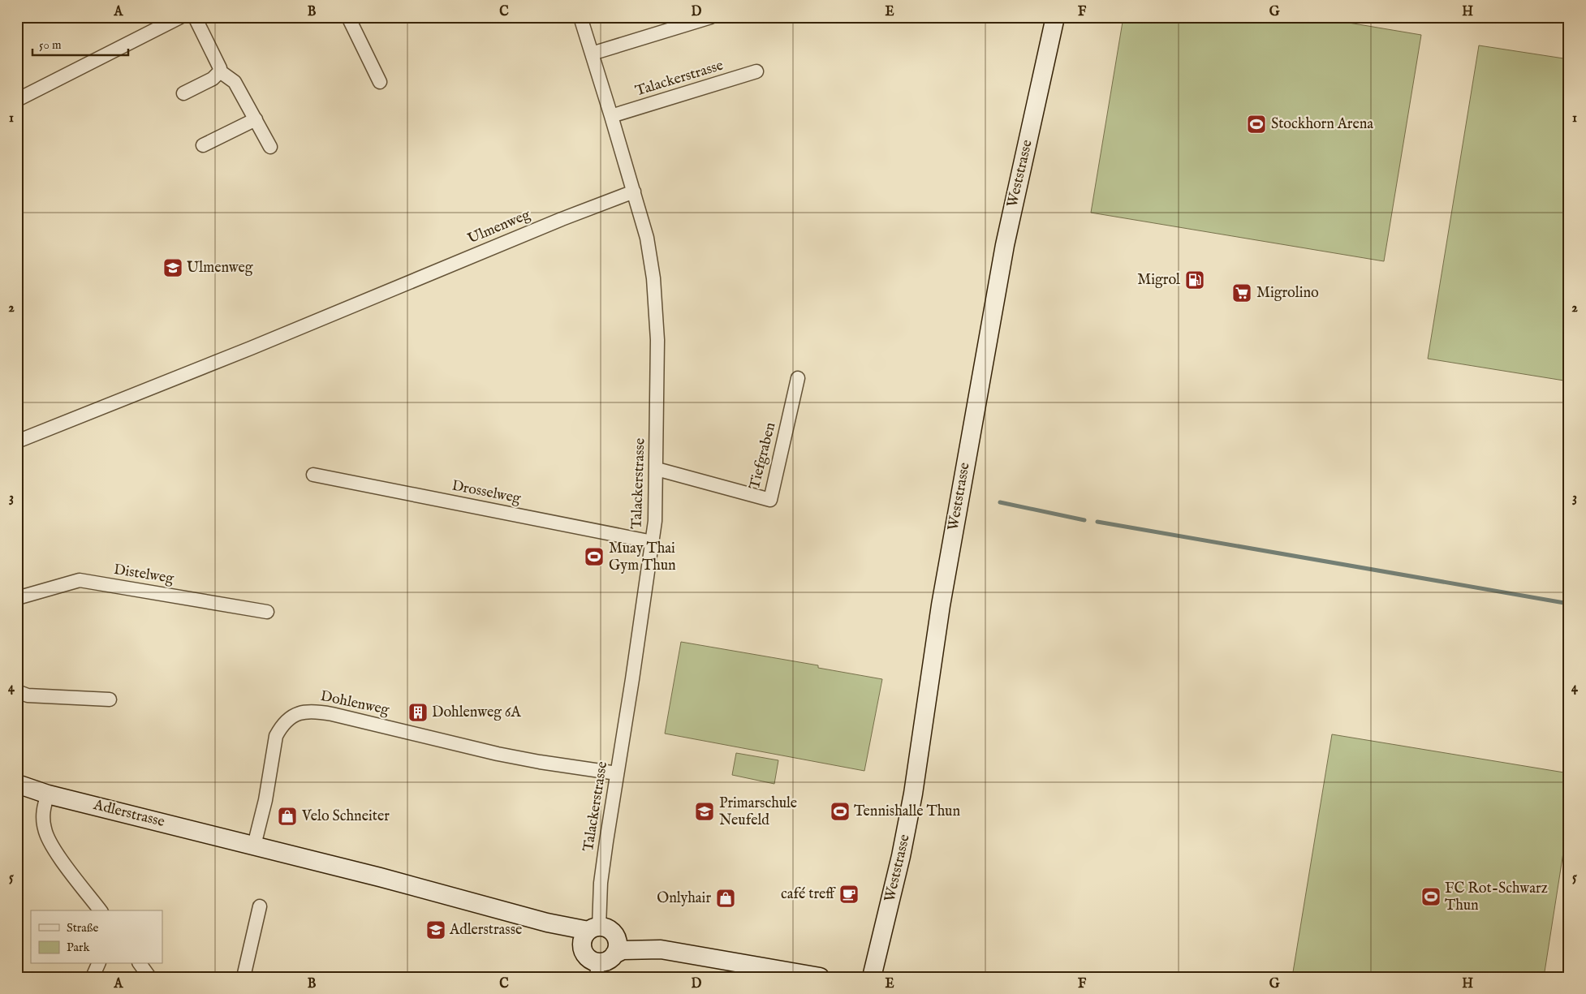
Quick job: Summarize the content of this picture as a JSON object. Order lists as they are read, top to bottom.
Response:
{
  "streets": {
    "street": [
      "Talackerstrasse",
      "Weststrasse",
      "Ulmenweg",
      "Tiefgraben",
      "Drosselweg",
      "Distelweg",
      "Dohlenweg",
      "Adlerstrasse"
    ]
  },
  "crossings": [
    ["Talackerstrasse", "Ulmenweg"],
    ["Talackerstrasse", "Tiefgraben"],
    ["Talackerstrasse", "Drosselweg"],
    ["Talackerstrasse", "Dohlenweg"],
    ["Talackerstrasse", "Adlerstrasse"],
    ["Dohlenweg", "Adlerstrasse"]
  ],
  "places": {
    "sports": [
      "Stockhorn Arena",
      "Muay Thai Gym Thun",
      "Tennishalle Thun",
      "FC Rot-Schwarz Thun"
    ],
    "school or university": ["Ulmenweg", "Primarschule Neufeld", "Adlerstrasse"],
    "fuel station": ["Migrol"],
    "supermarket": ["Migrolino"],
    "building": ["Dohlenweg 6A"],
    "shop": ["Velo Schneiter", "Onlyhair"],
    "cafe": ["café treff"]
  },
  "legend": ["Straße", "Park"],
  "scale_bar": "50 m",
  "grid": {
    "columns": [
      "A",
      "B",
      "C",
      "D",
      "E",
      "F",
      "G",
      "H"
    ],
    "rows": [
      "1",
      "2",
      "3",
      "4",
      "5"
    ]
  }
}
